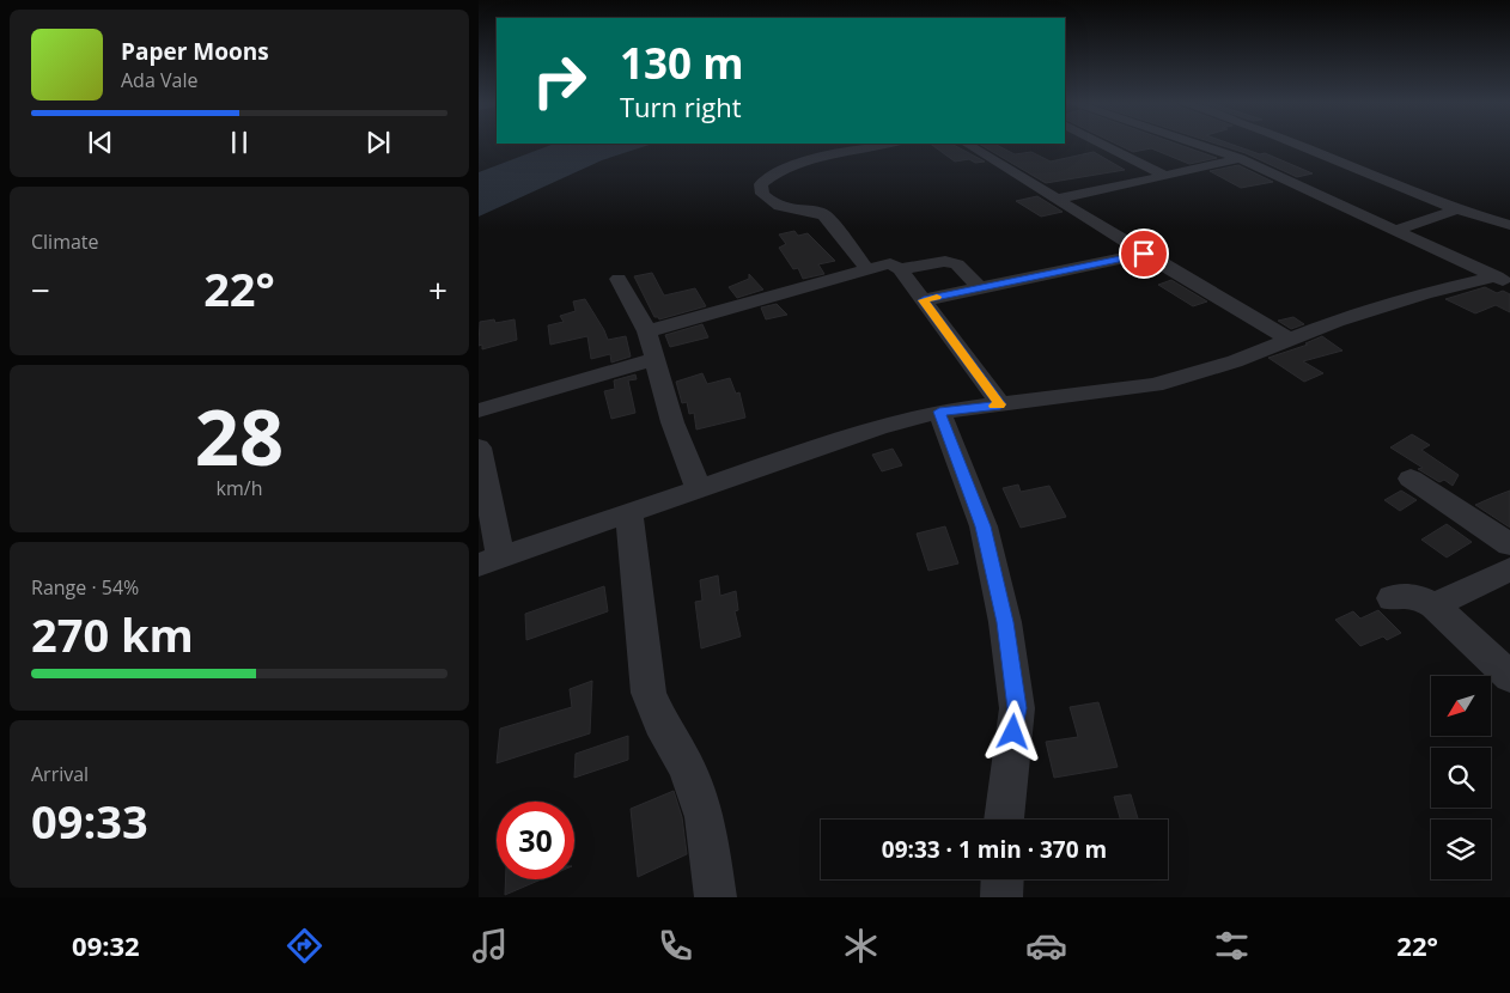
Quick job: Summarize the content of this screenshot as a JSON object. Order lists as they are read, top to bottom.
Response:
{
  "north": "bottom left",
  "page": {
    "turn": ["130 m", "Turn right"],
    "song": ["Paper Moons", "Ada Vale"],
    "tile": [
      "Climate",
      ["28", "km/h"],
      ["Range · 54%", "270 km"],
      ["Arrival", "09:33"]
    ],
    "heat": ["−", "22°", "+"],
    "limit": "30",
    "trip": "09:33 · 1 min · 370 m",
    "tabs": ["09:32", "22°"]
  }
}
